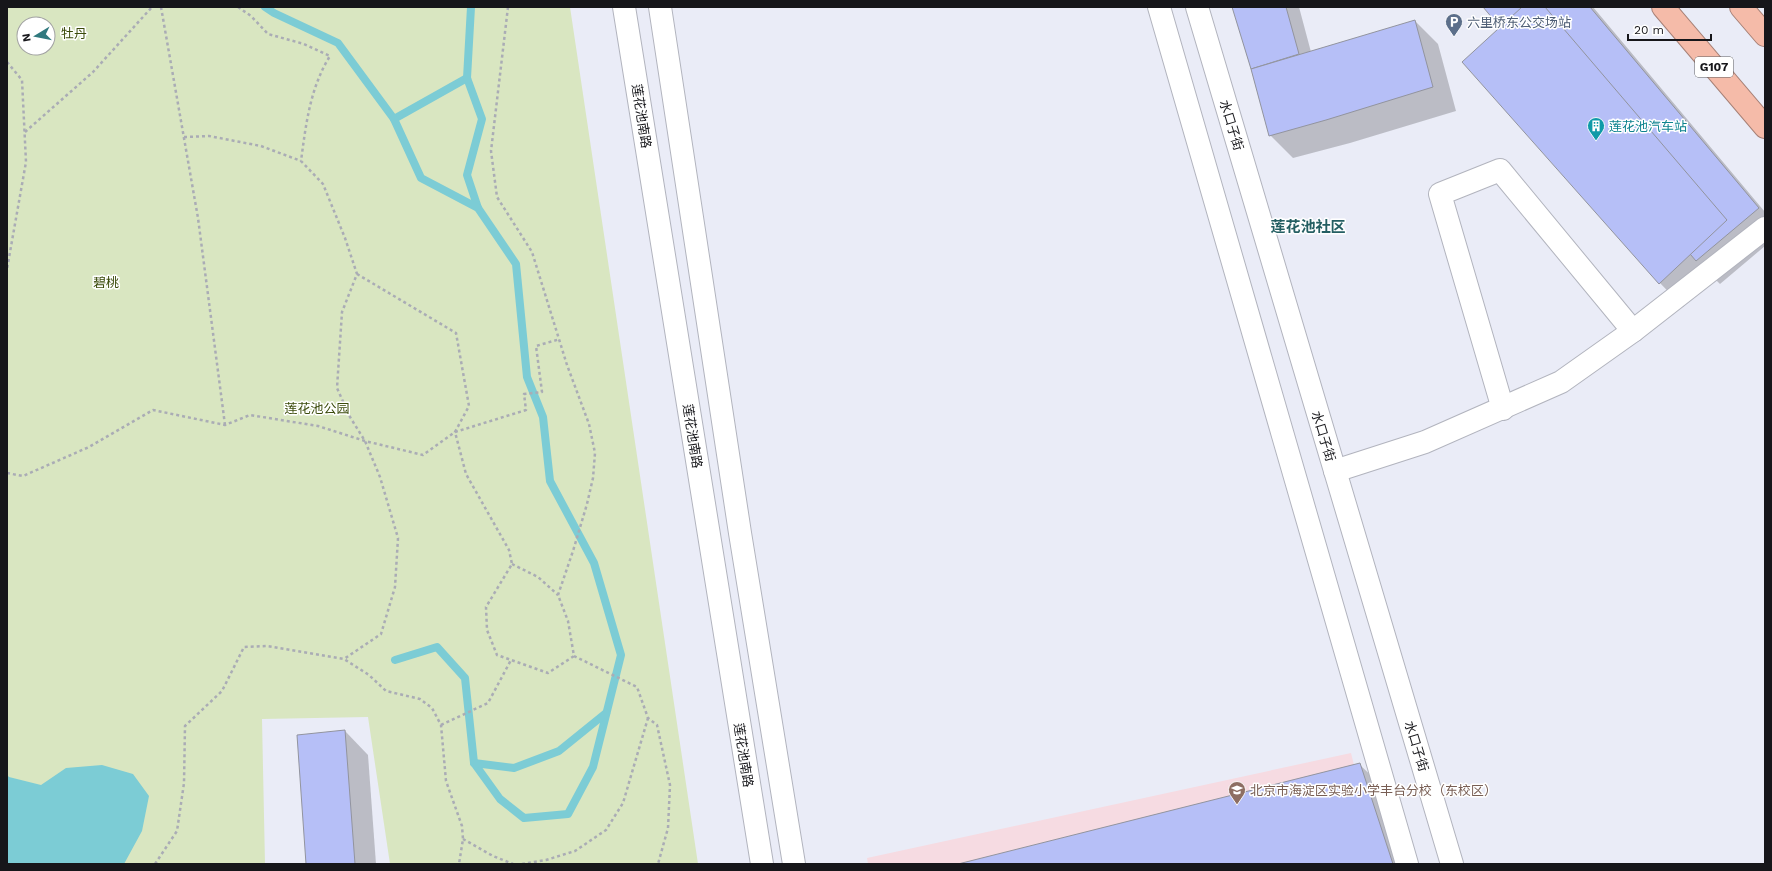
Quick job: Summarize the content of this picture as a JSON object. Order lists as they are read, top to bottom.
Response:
{
  "streets": {
    "highway": ["G107"],
    "street": ["莲花池南路", "水口子街"]
  },
  "districts": ["莲花池社区"],
  "parks": ["牡丹", "碧桃", "莲花池公园"],
  "places": {
    "parking": ["六里桥东公交场站"],
    "building": ["莲花池汽车站"],
    "school or university": ["北京市海淀区实验小学丰台分校（东校区）"]
  },
  "scale_bar": "20 m",
  "north": "left"
}
